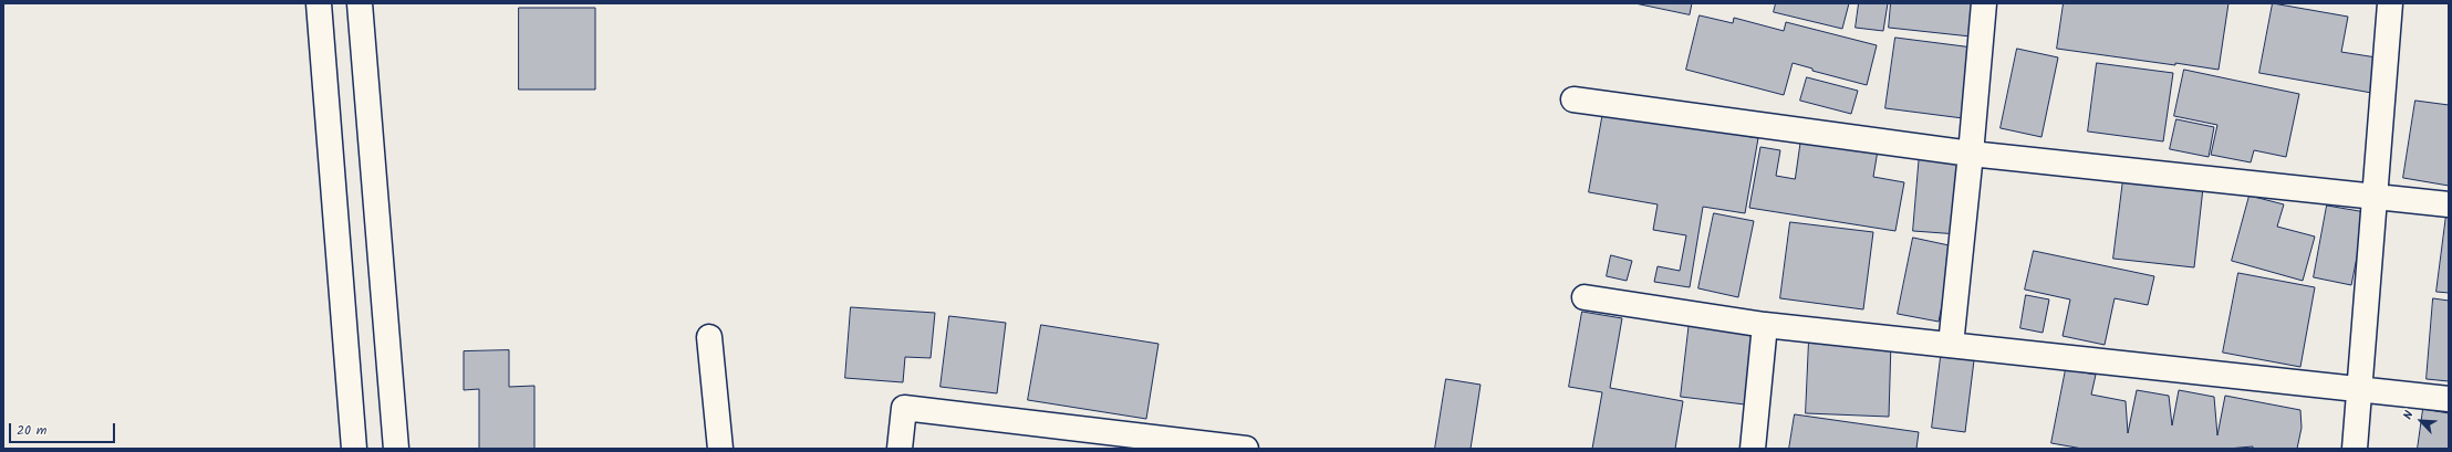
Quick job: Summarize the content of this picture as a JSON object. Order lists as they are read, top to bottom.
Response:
{
  "scale_bar": "20 m",
  "north": "top left"
}
